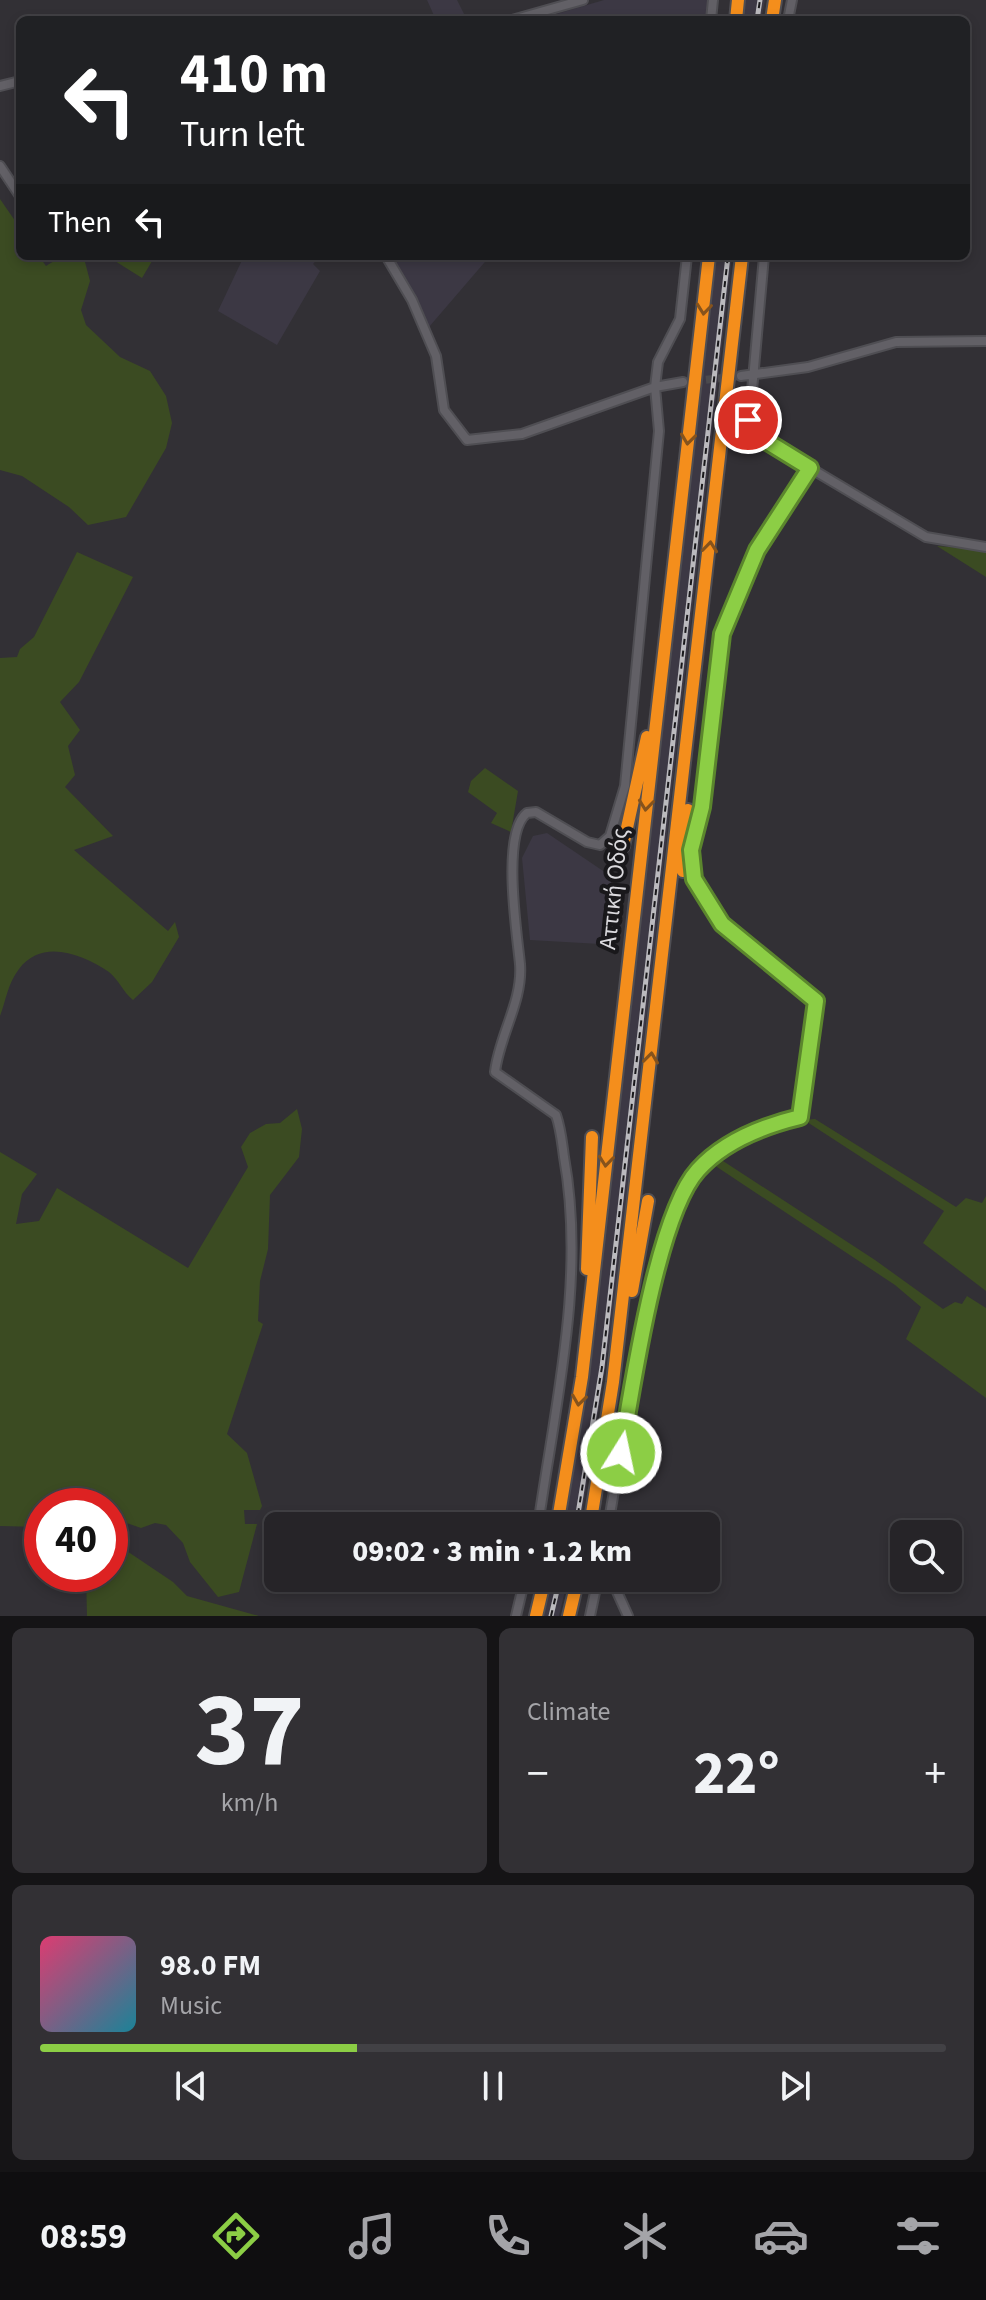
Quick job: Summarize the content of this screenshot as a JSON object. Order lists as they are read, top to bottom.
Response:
{
  "streets": {
    "highway": ["Αττική Οδός"]
  },
  "page": {
    "turn": ["410 m", "Turn left"],
    "then": "Then",
    "limit": "40",
    "trip": "09:02 · 3 min · 1.2 km",
    "tile": [
      ["37", "km/h"],
      "Climate"
    ],
    "heat": ["−", "22°", "+"],
    "song": ["98.0 FM", "Music"],
    "tabs": "08:59"
  }
}
